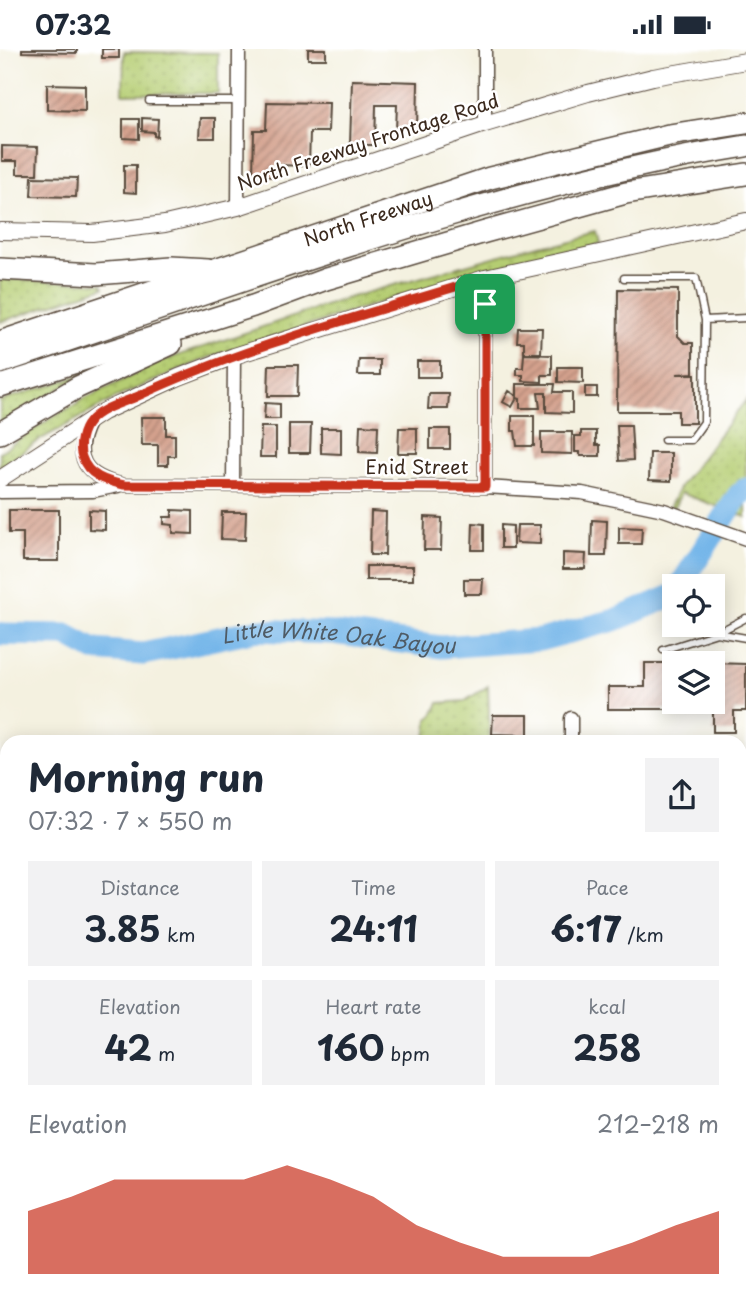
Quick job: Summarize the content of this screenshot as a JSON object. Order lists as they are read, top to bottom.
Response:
{
  "streets": {
    "highway": ["North Freeway"],
    "main road": ["North Freeway Frontage Road"],
    "street": ["Enid Street"]
  },
  "water": ["Little White Oak Bayou"],
  "page": {
    "status": "07:32",
    "heading": ["Morning run", "07:32 · 7 × 550 m"],
    "stats": [
      ["Distance", "3.85 km"],
      ["Time", "24:11"],
      ["Pace", "6:17 /km"],
      ["Elevation", "42 m"],
      ["Heart rate", "160 bpm"],
      ["kcal", "258"]
    ],
    "chart": ["Elevation", "212–218 m"]
  }
}
